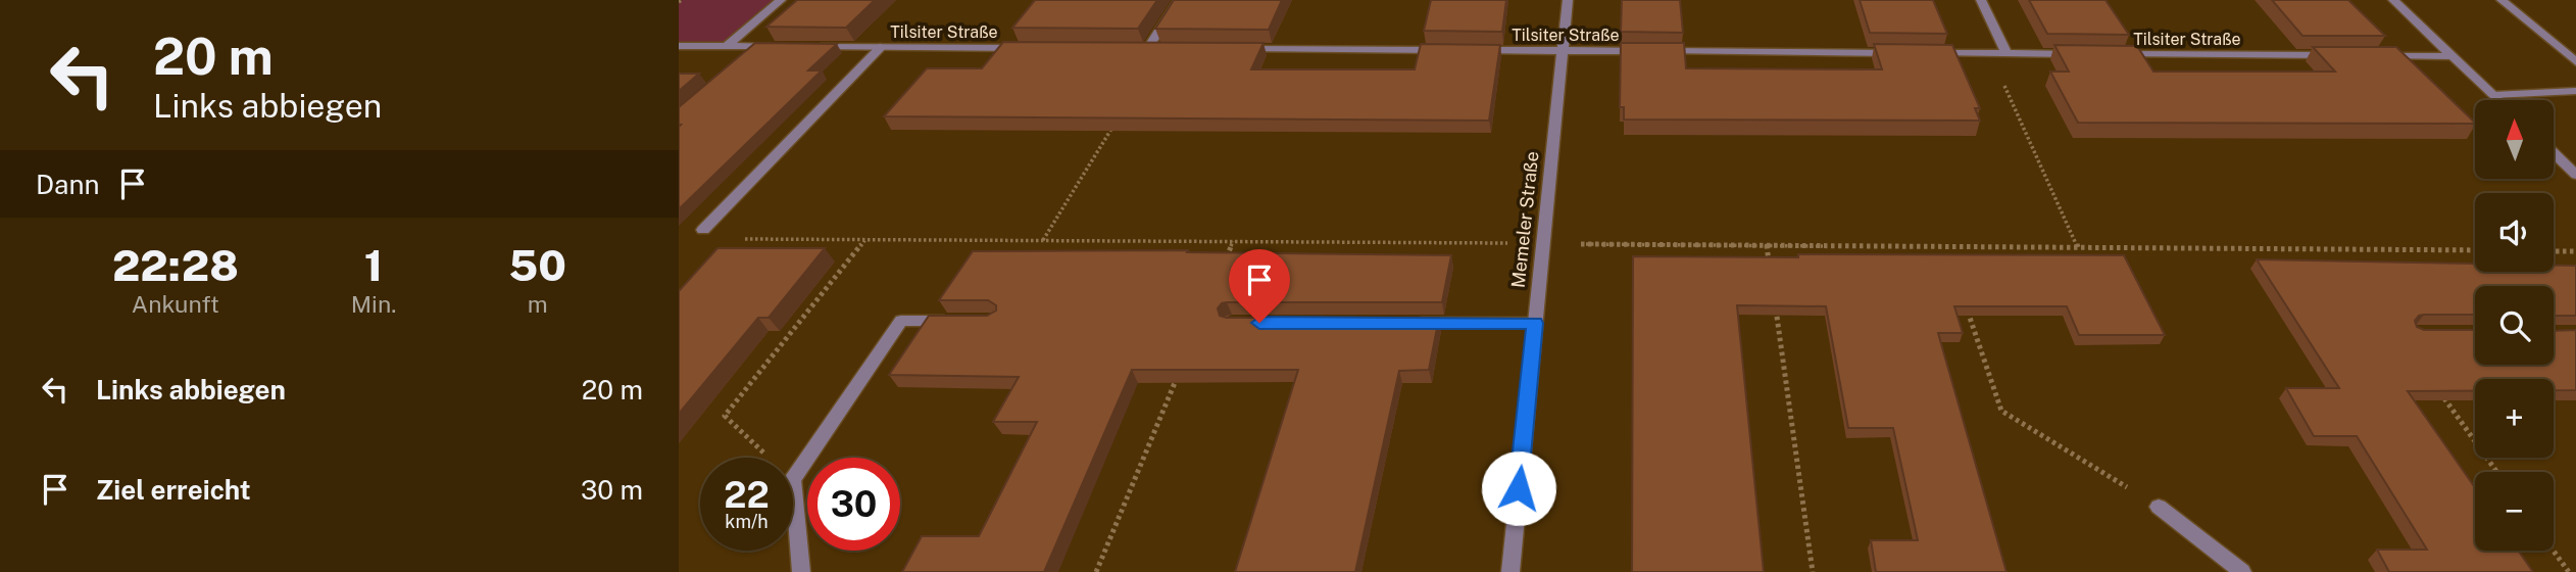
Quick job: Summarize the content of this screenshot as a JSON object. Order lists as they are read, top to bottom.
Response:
{
  "streets": {
    "street": ["Tilsiter Straße", "Memeler Straße"]
  },
  "crossings": [
    ["Tilsiter Straße", "Memeler Straße"]
  ],
  "north": "top",
  "page": {
    "turn": ["20 m", "Links abbiegen"],
    "map_buttons": ["+", "−"],
    "then": "Dann",
    "eta": [
      "22:28",
      "Ankunft",
      "1",
      "Min.",
      "50",
      "m"
    ],
    "list": [
      {
        "name": "Links abbiegen",
        "value": "20 m"
      },
      {
        "name": "Ziel erreicht",
        "value": "30 m"
      }
    ],
    "speed": "22 km/h",
    "limit": "30"
  }
}
